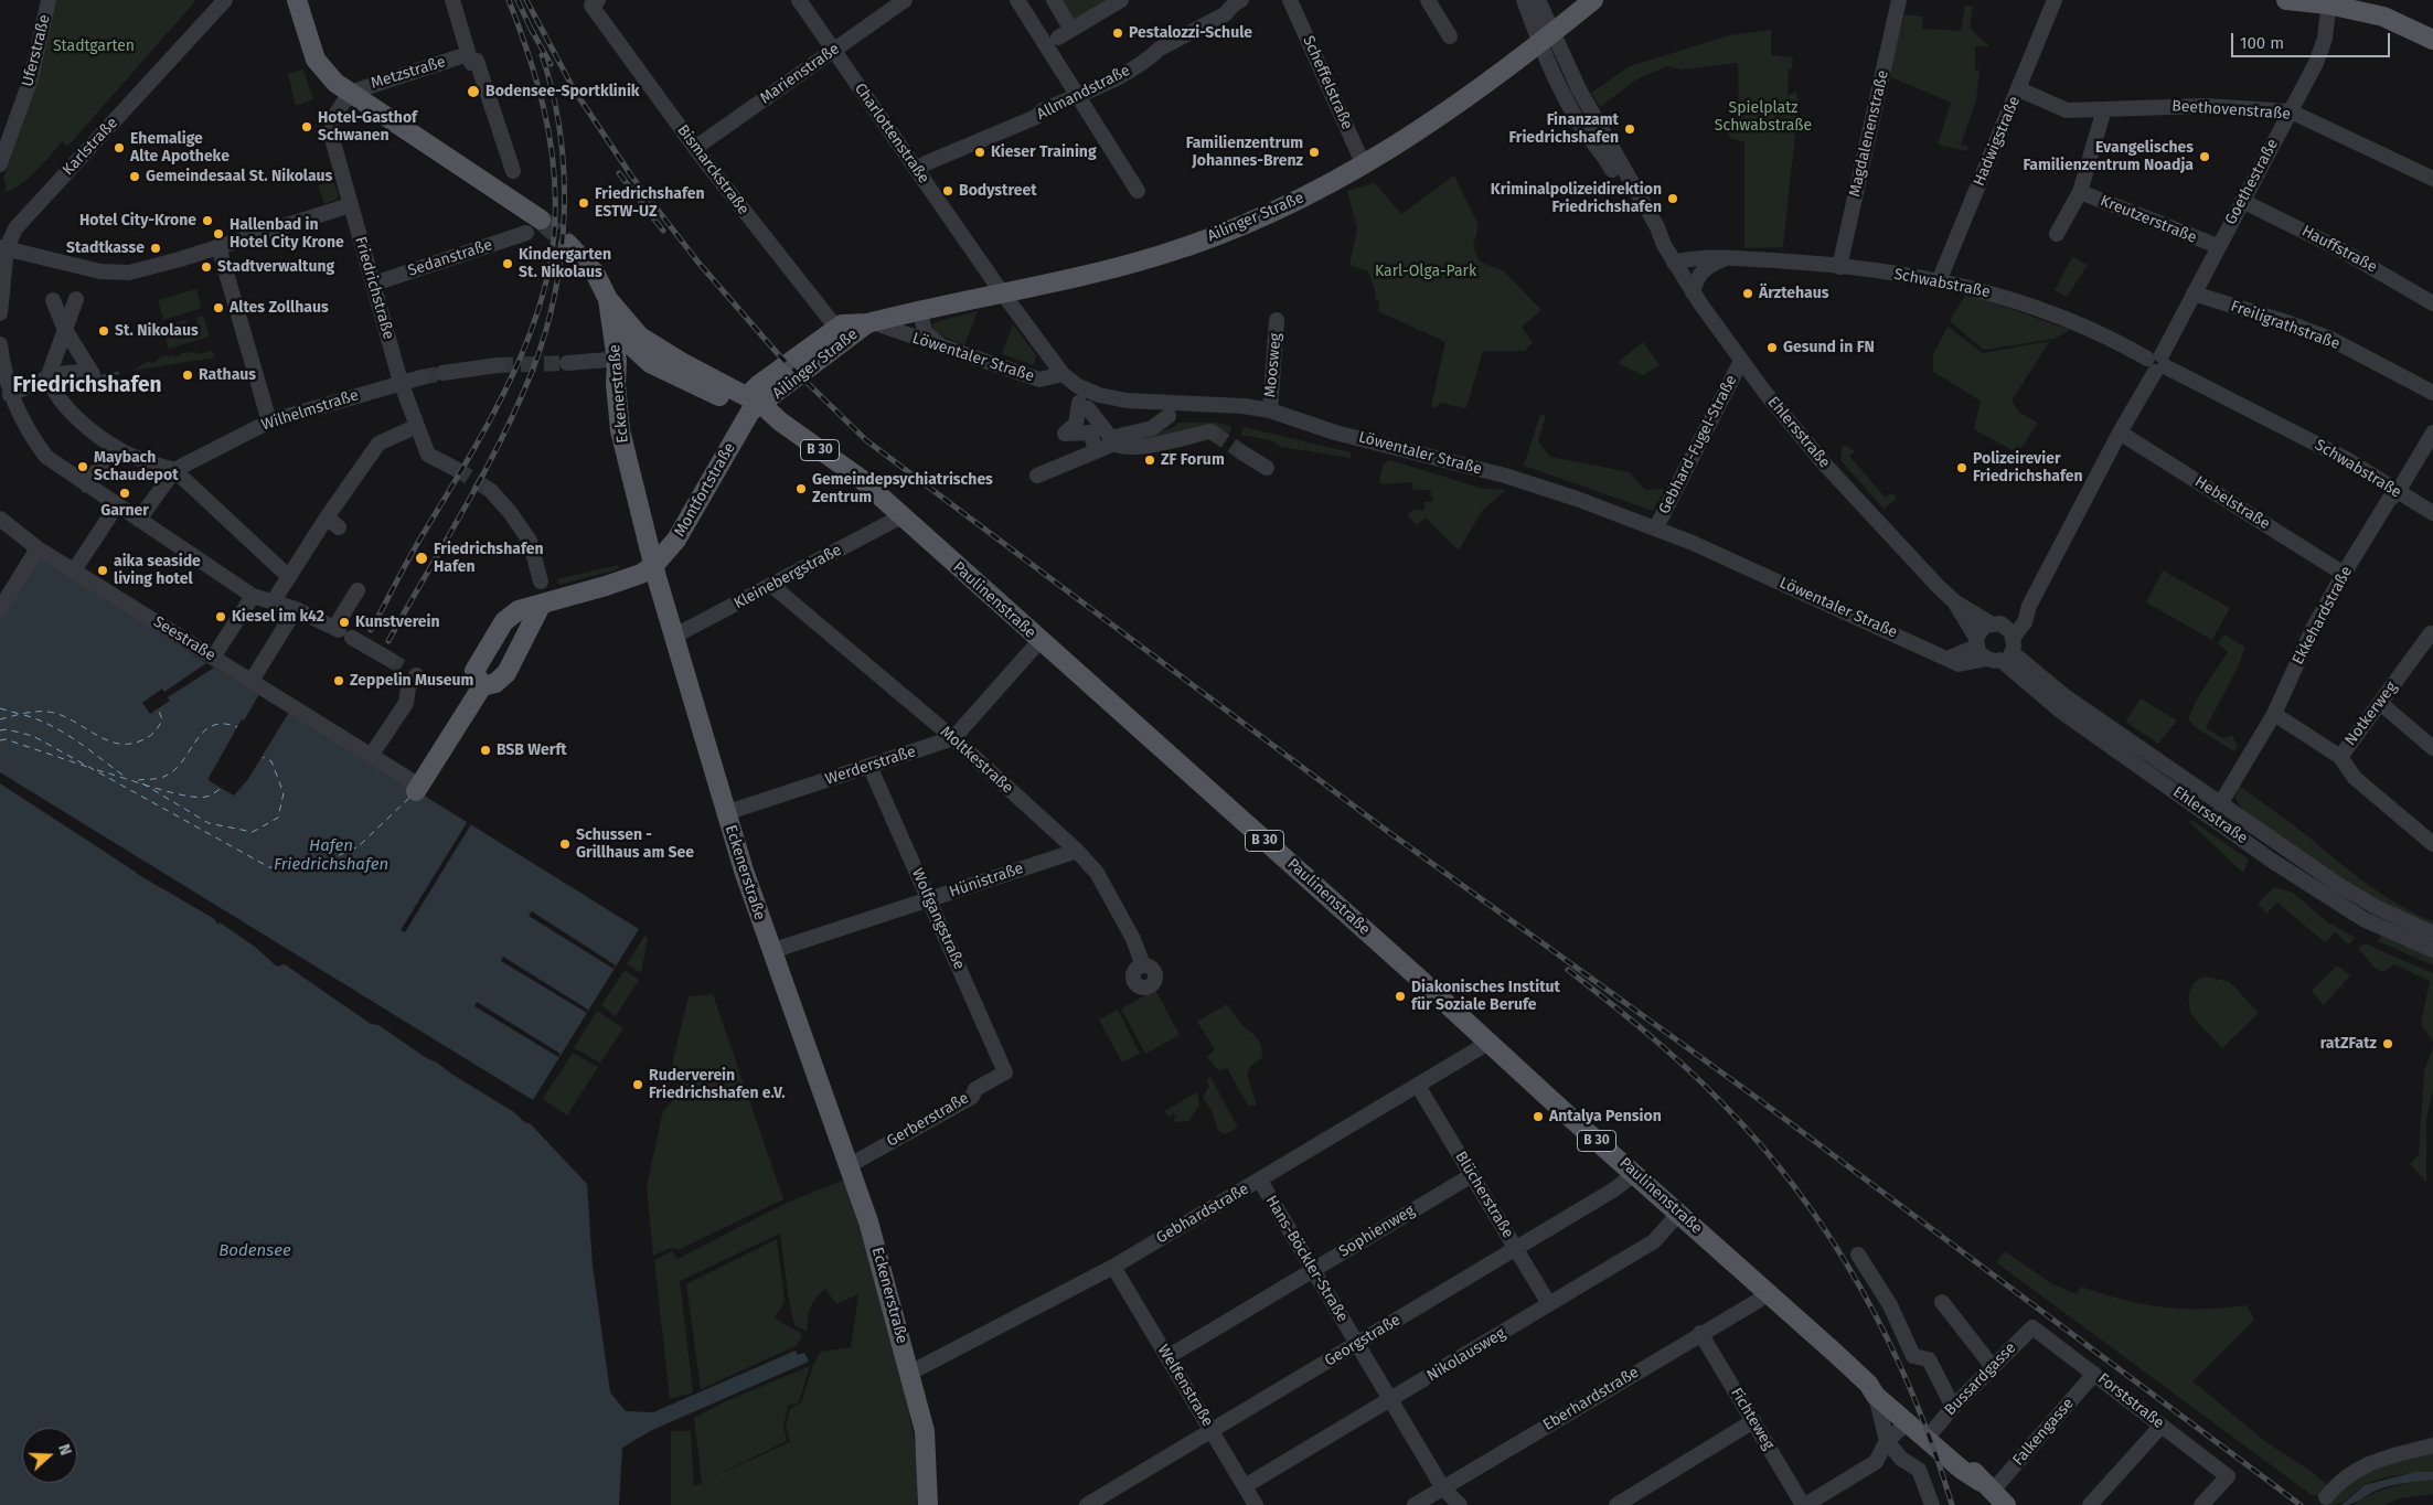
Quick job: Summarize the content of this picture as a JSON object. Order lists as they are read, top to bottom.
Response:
{
  "streets": {
    "main road": [
      "Ailinger Straße",
      "Eckenerstraße",
      "B 30",
      "Montfortstraße",
      "Paulinenstraße"
    ],
    "street": [
      "Uferstraße",
      "Metzstraße",
      "Marienstraße",
      "Scheffelstraße",
      "Allmandstraße",
      "Beethovenstraße",
      "Charlottenstraße",
      "Magdalenenstraße",
      "Hadwigstraße",
      "Karlstraße",
      "Bismarckstraße",
      "Goethestraße",
      "Kreutzerstraße",
      "Hauffstraße",
      "Sedanstraße",
      "Schwabstraße",
      "Friedrichstraße",
      "Freiligrathstraße",
      "Löwentaler Straße",
      "Moosweg",
      "Wilhelmstraße",
      "Ehlersstraße",
      "Gebhard-Fugel-Straße",
      "Hebelstraße",
      "Kleinebergstraße",
      "Ekkehardstraße",
      "Seestraße",
      "Notkerweg",
      "Moltkestraße",
      "Werderstraße",
      "Hünistraße",
      "Wolfgangstraße",
      "Gerberstraße",
      "Blücherstraße",
      "Gebhardstraße",
      "Sophienweg",
      "Hans-Böckler-Straße",
      "Georgstraße",
      "Nikolausweg",
      "Bussardgasse",
      "Welfenstraße",
      "Eberhardstraße",
      "Forststraße",
      "Fichteweg",
      "Falkengasse"
    ]
  },
  "crossings": [
    ["Metzstraße", "Friedrichstraße"],
    ["Marienstraße", "Charlottenstraße"],
    ["Marienstraße", "Bismarckstraße"],
    ["Scheffelstraße", "Ailinger Straße"],
    ["Allmandstraße", "Charlottenstraße"],
    ["Beethovenstraße", "Hadwigstraße"],
    ["Beethovenstraße", "Goethestraße"],
    ["Charlottenstraße", "Ailinger Straße"],
    ["Charlottenstraße", "Löwentaler Straße"],
    ["Magdalenenstraße", "Schwabstraße"],
    ["Hadwigstraße", "Schwabstraße"],
    ["Bismarckstraße", "Ailinger Straße"],
    ["Goethestraße", "Kreutzerstraße"],
    ["Goethestraße", "Hauffstraße"],
    ["Goethestraße", "Schwabstraße"],
    ["Goethestraße", "Freiligrathstraße"],
    ["Goethestraße", "Löwentaler Straße"],
    ["Goethestraße", "Ehlersstraße"],
    ["Goethestraße", "Hebelstraße"],
    ["Ailinger Straße", "Löwentaler Straße"],
    ["Ailinger Straße", "Ehlersstraße"],
    ["Ailinger Straße", "Montfortstraße"],
    ["Ailinger Straße", "Paulinenstraße"],
    ["Sedanstraße", "Friedrichstraße"],
    ["Schwabstraße", "Ehlersstraße"],
    ["Schwabstraße", "Ekkehardstraße"],
    ["Friedrichstraße", "Wilhelmstraße"],
    ["Löwentaler Straße", "Moosweg"],
    ["Löwentaler Straße", "Ehlersstraße"],
    ["Löwentaler Straße", "Gebhard-Fugel-Straße"],
    ["Eckenerstraße", "Montfortstraße"],
    ["Eckenerstraße", "Kleinebergstraße"],
    ["Eckenerstraße", "Paulinenstraße"],
    ["Eckenerstraße", "Werderstraße"],
    ["Eckenerstraße", "Hünistraße"],
    ["Eckenerstraße", "Gerberstraße"],
    ["Eckenerstraße", "Gebhardstraße"],
    ["Ehlersstraße", "Gebhard-Fugel-Straße"],
    ["Ehlersstraße", "Ekkehardstraße"],
    ["B 30", "Paulinenstraße"],
    ["Montfortstraße", "Paulinenstraße"],
    ["Hebelstraße", "Ekkehardstraße"],
    ["Kleinebergstraße", "Paulinenstraße"],
    ["Kleinebergstraße", "Moltkestraße"],
    ["Paulinenstraße", "Gebhardstraße"],
    ["Paulinenstraße", "Georgstraße"],
    ["Paulinenstraße", "Nikolausweg"],
    ["Paulinenstraße", "Bussardgasse"],
    ["Paulinenstraße", "Eberhardstraße"],
    ["Paulinenstraße", "Falkengasse"],
    ["Ekkehardstraße", "Notkerweg"],
    ["Moltkestraße", "Werderstraße"],
    ["Moltkestraße", "Hünistraße"],
    ["Werderstraße", "Wolfgangstraße"],
    ["Hünistraße", "Wolfgangstraße"],
    ["Wolfgangstraße", "Gerberstraße"],
    ["Blücherstraße", "Gebhardstraße"],
    ["Blücherstraße", "Sophienweg"],
    ["Blücherstraße", "Georgstraße"],
    ["Blücherstraße", "Nikolausweg"],
    ["Gebhardstraße", "Hans-Böckler-Straße"],
    ["Gebhardstraße", "Welfenstraße"],
    ["Sophienweg", "Hans-Böckler-Straße"],
    ["Sophienweg", "Welfenstraße"],
    ["Hans-Böckler-Straße", "Georgstraße"],
    ["Hans-Böckler-Straße", "Nikolausweg"],
    ["Hans-Böckler-Straße", "Eberhardstraße"],
    ["Georgstraße", "Welfenstraße"],
    ["Nikolausweg", "Welfenstraße"],
    ["Bussardgasse", "Forststraße"],
    ["Eberhardstraße", "Fichteweg"],
    ["Forststraße", "Falkengasse"]
  ],
  "districts": ["Friedrichshafen"],
  "water": ["Hafen Friedrichshafen", "Bodensee"],
  "parks": ["Stadtgarten", "Spielplatz Schwabstraße", "Karl-Olga-Park"],
  "places": [
    "Pestalozzi-Schule",
    "Bodensee-Sportklinik",
    "Hotel-Gasthof Schwanen",
    "Finanzamt Friedrichshafen",
    "Ehemalige Alte Apotheke",
    "Kieser Training",
    "Familienzentrum Johannes-Brenz",
    "Evangelisches Familienzentrum Noadja",
    "Gemeindesaal St. Nikolaus",
    "Bodystreet",
    "Kriminalpolizeidirektion Friedrichshafen",
    "Friedrichshafen ESTW-UZ",
    "Hotel City-Krone",
    "Hallenbad in Hotel City Krone",
    "Stadtkasse",
    "Kindergarten St. Nikolaus",
    "Stadtverwaltung",
    "Ärztehaus",
    "Altes Zollhaus",
    "St. Nikolaus",
    "Gesund in FN",
    "Rathaus",
    "ZF Forum",
    "Maybach Schaudepot",
    "Polizeirevier Friedrichshafen",
    "Gemeindepsychiatrisches Zentrum",
    "Garner",
    "Friedrichshafen Hafen",
    "aika seaside living hotel",
    "Kiesel im k42",
    "Kunstverein",
    "Zeppelin Museum",
    "BSB Werft",
    "Schussen - Grillhaus am See",
    "Diakonisches Institut für Soziale Berufe",
    "ratZFatz",
    "Ruderverein Friedrichshafen e.V.",
    "Antalya Pension"
  ],
  "scale_bar": "100 m",
  "north": "right"
}
